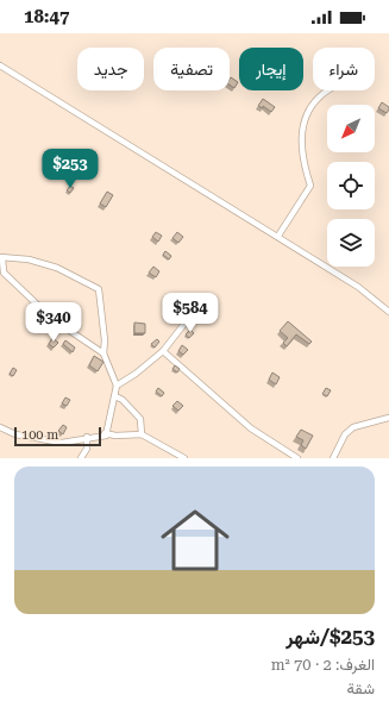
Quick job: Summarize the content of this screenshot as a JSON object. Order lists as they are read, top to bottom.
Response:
{
  "scale_bar": "100 m",
  "north": "bottom left",
  "page": {
    "status": "18:47",
    "chip": [
      "شراء",
      "إيجار",
      "تصفية",
      "جديد"
    ],
    "price": ["$253", "$584", "$340"],
    "scale": "100 m",
    "list": [
      {
        "name": "$253/شهر",
        "note": "الغرف: 2 · 70 m² · شقة"
      }
    ]
  }
}
